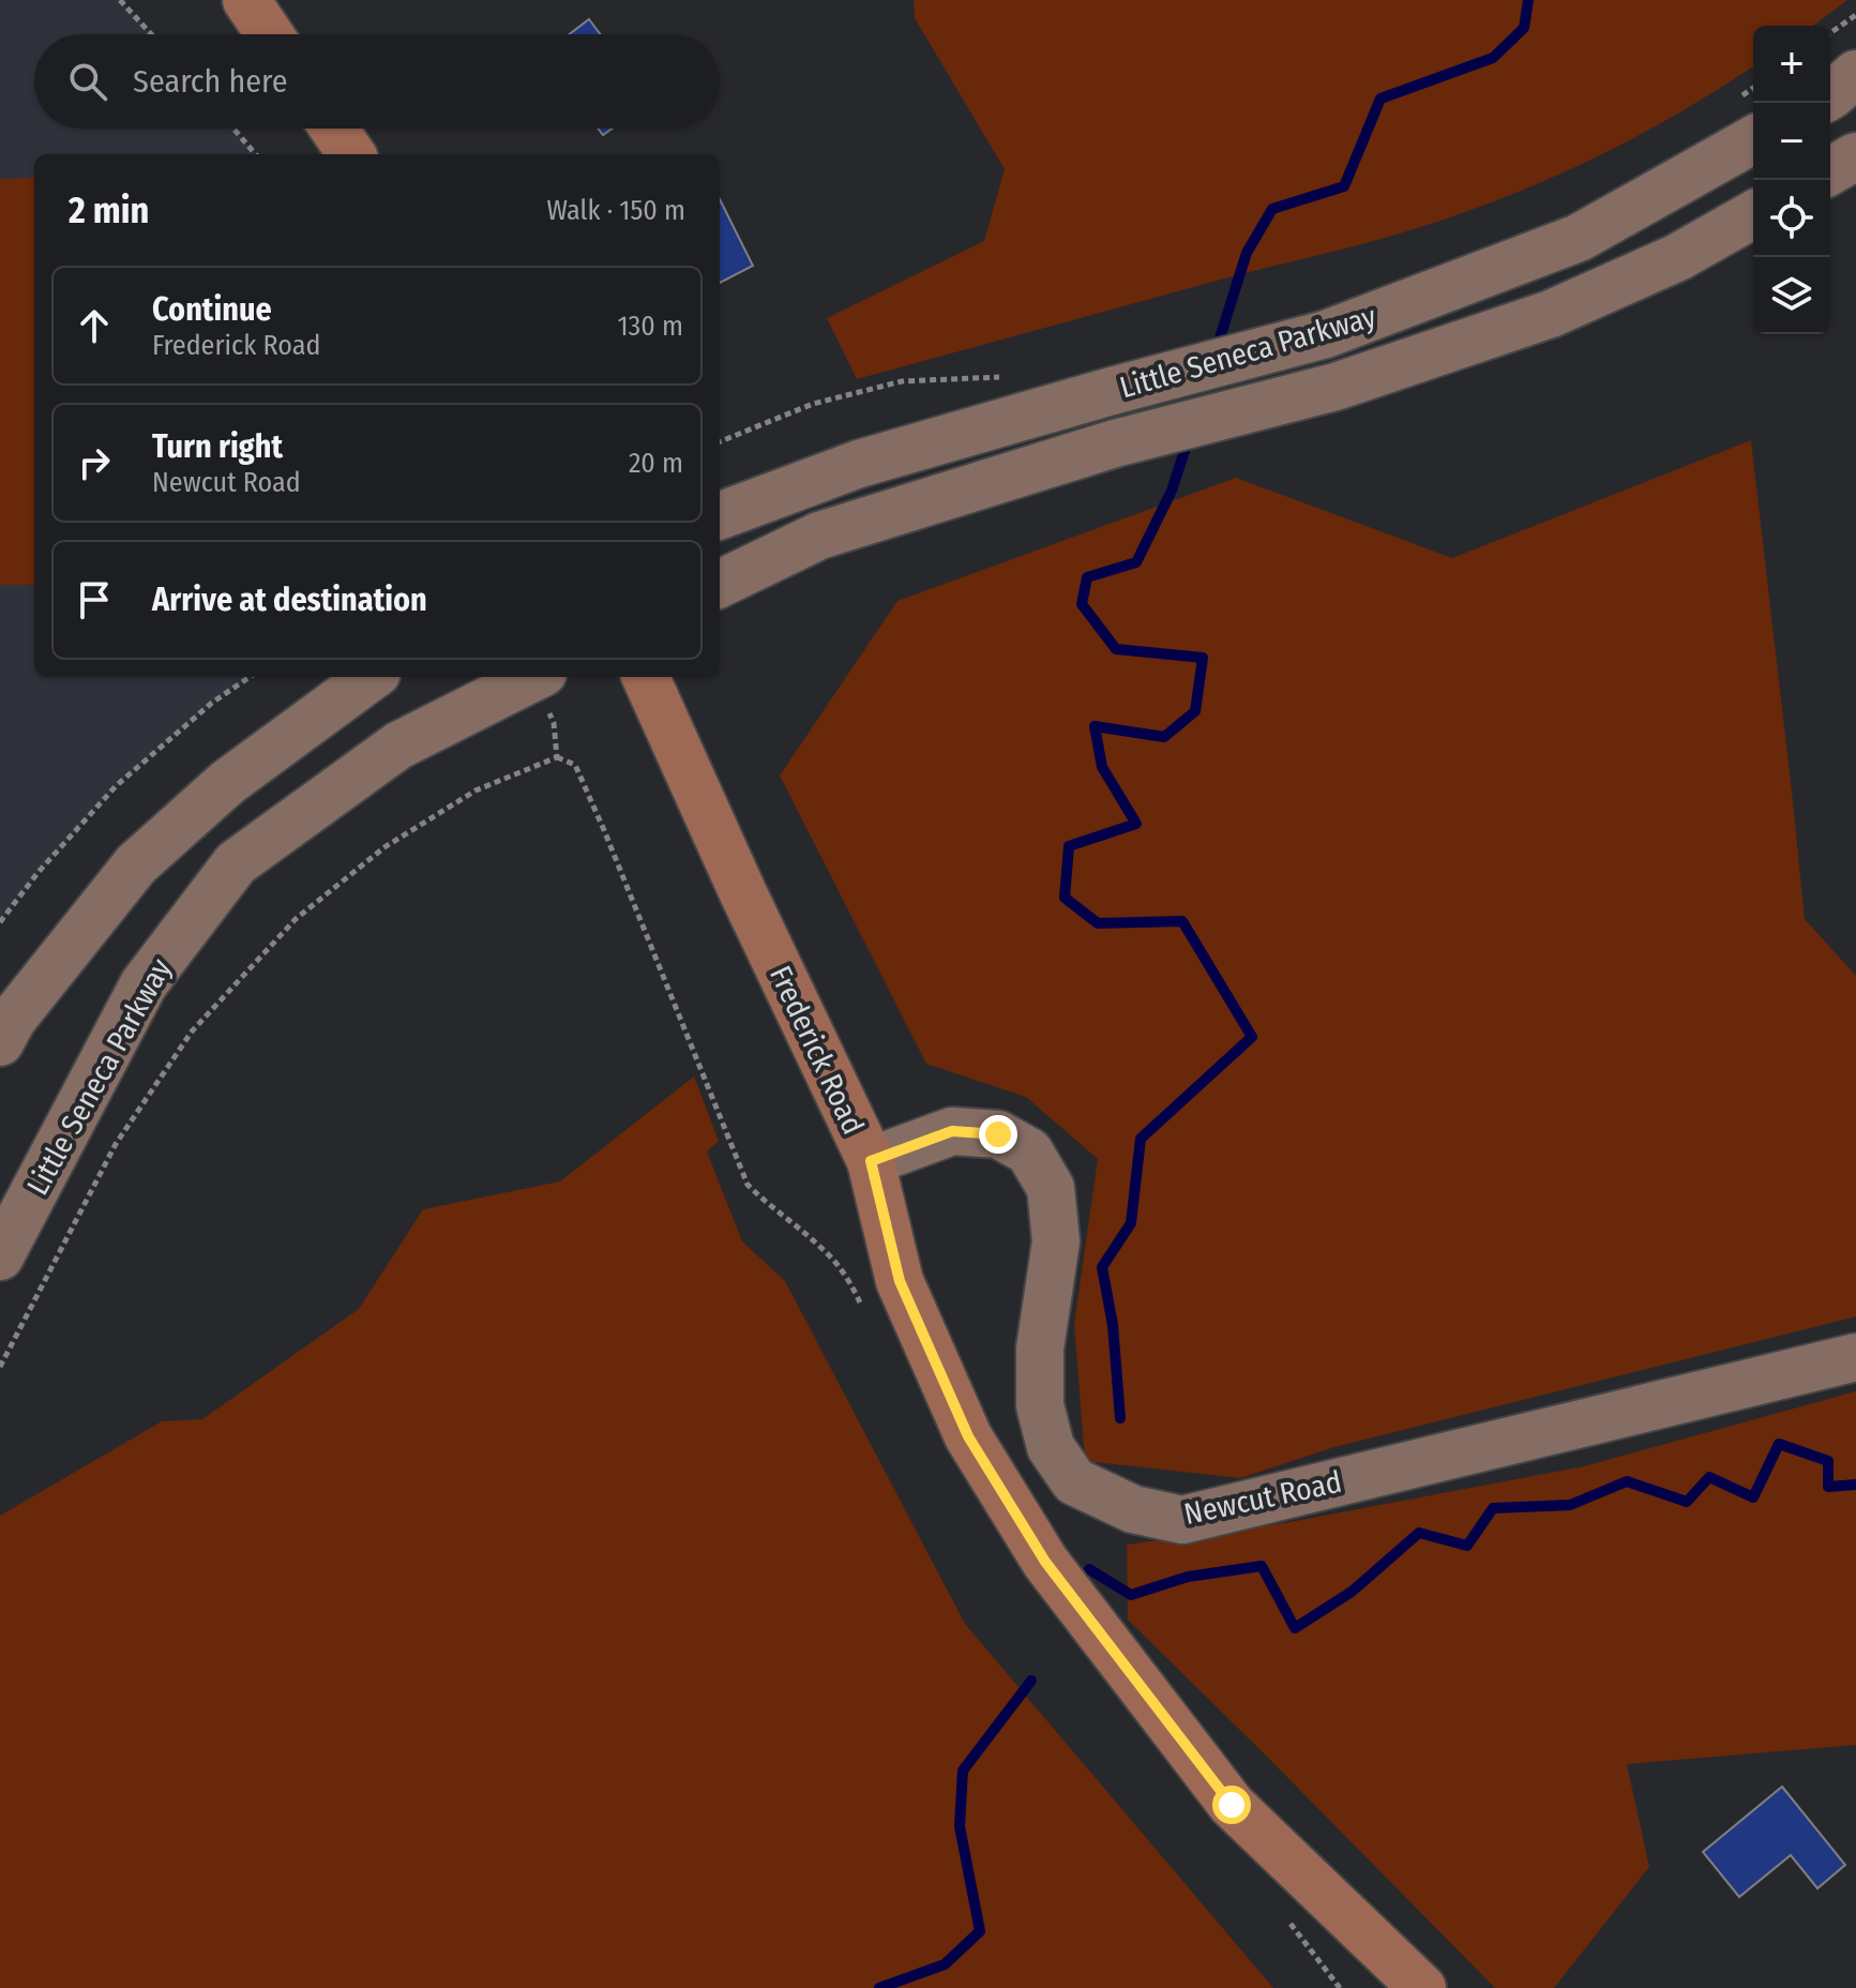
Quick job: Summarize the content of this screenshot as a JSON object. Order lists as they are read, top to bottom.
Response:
{
  "streets": {
    "main road": ["Frederick Road"],
    "street": ["Little Seneca Parkway", "Newcut Road"]
  },
  "crossings": [
    ["Frederick Road", "Newcut Road"]
  ],
  "page": {
    "map_buttons": ["+", "−"],
    "search": "Search here",
    "heading": ["2 min", "Walk · 150 m"],
    "list": [
      ["Continue", "Frederick Road", "130 m"],
      ["Turn right", "Newcut Road", "20 m"],
      "Arrive at destination"
    ]
  }
}
